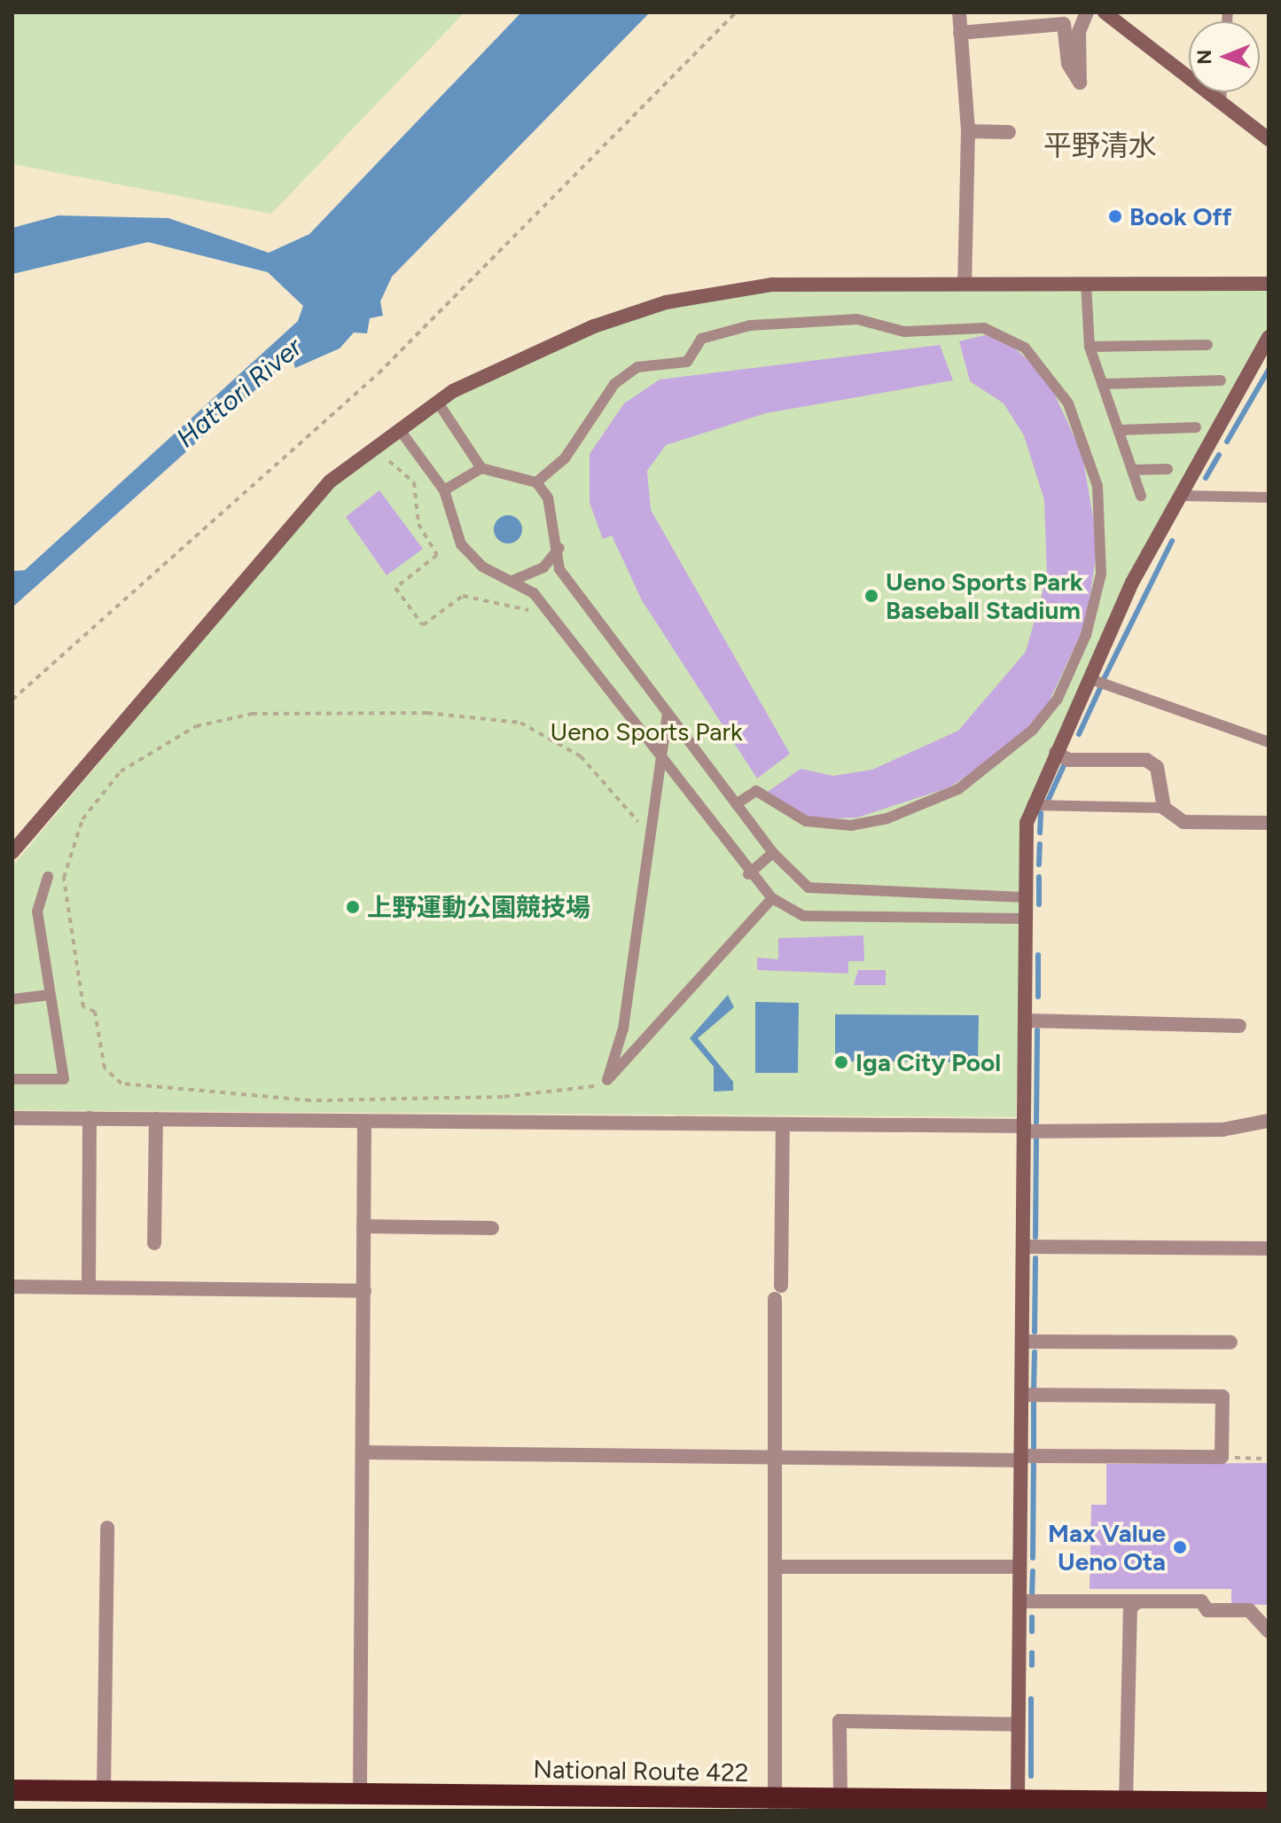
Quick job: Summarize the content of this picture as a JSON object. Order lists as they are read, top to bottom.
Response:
{
  "streets": {
    "highway": ["National Route 422"]
  },
  "districts": ["平野清水"],
  "water": ["Hattori River"],
  "parks": ["Ueno Sports Park"],
  "places": [
    "Book Off",
    "Ueno Sports Park Baseball Stadium",
    "上野運動公園競技場",
    "Iga City Pool",
    "Max Value Ueno Ota"
  ],
  "north": "left"
}
